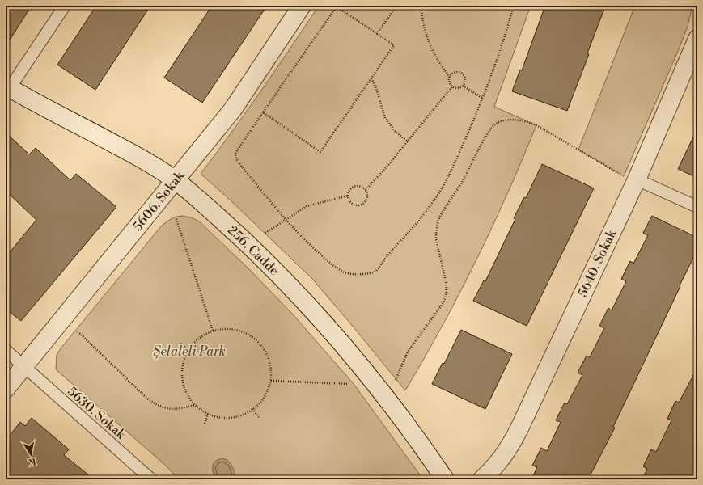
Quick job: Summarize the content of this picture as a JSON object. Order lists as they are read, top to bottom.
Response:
{
  "streets": {
    "street": ["5606. Sokak", "256. Cadde", "5640. Sokak"],
    "lane": ["5630. Sokak"]
  },
  "crossings": [
    ["5606. Sokak", "256. Cadde"],
    ["5606. Sokak", "5630. Sokak"]
  ],
  "parks": ["Şelaleli Park"],
  "north": "bottom"
}
